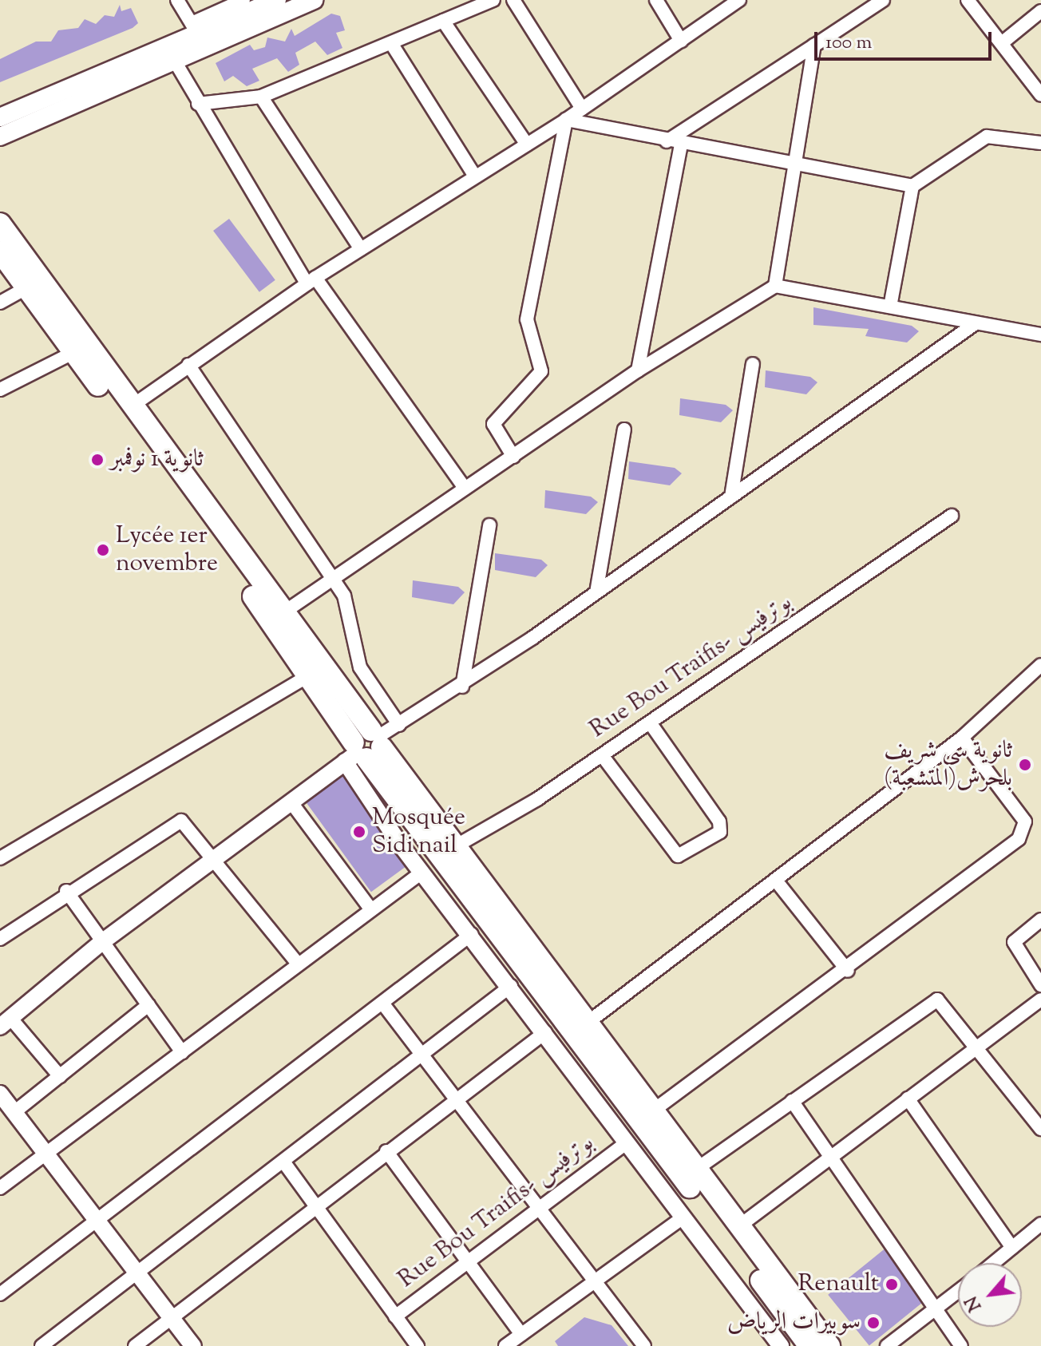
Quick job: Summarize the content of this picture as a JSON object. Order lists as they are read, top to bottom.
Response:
{
  "streets": {
    "street": ["Rue Bou Traifis- بوترفيس"]
  },
  "places": [
    "ثانوية 1 نوفمبر",
    "Lycée 1er novembre",
    "ثانوية سي شريف بلحرش(المتشعبة)",
    "Mosquée Sidi nail",
    "Renault",
    "سوبيرات الرياض"
  ],
  "scale_bar": "100 m",
  "north": "bottom left"
}
